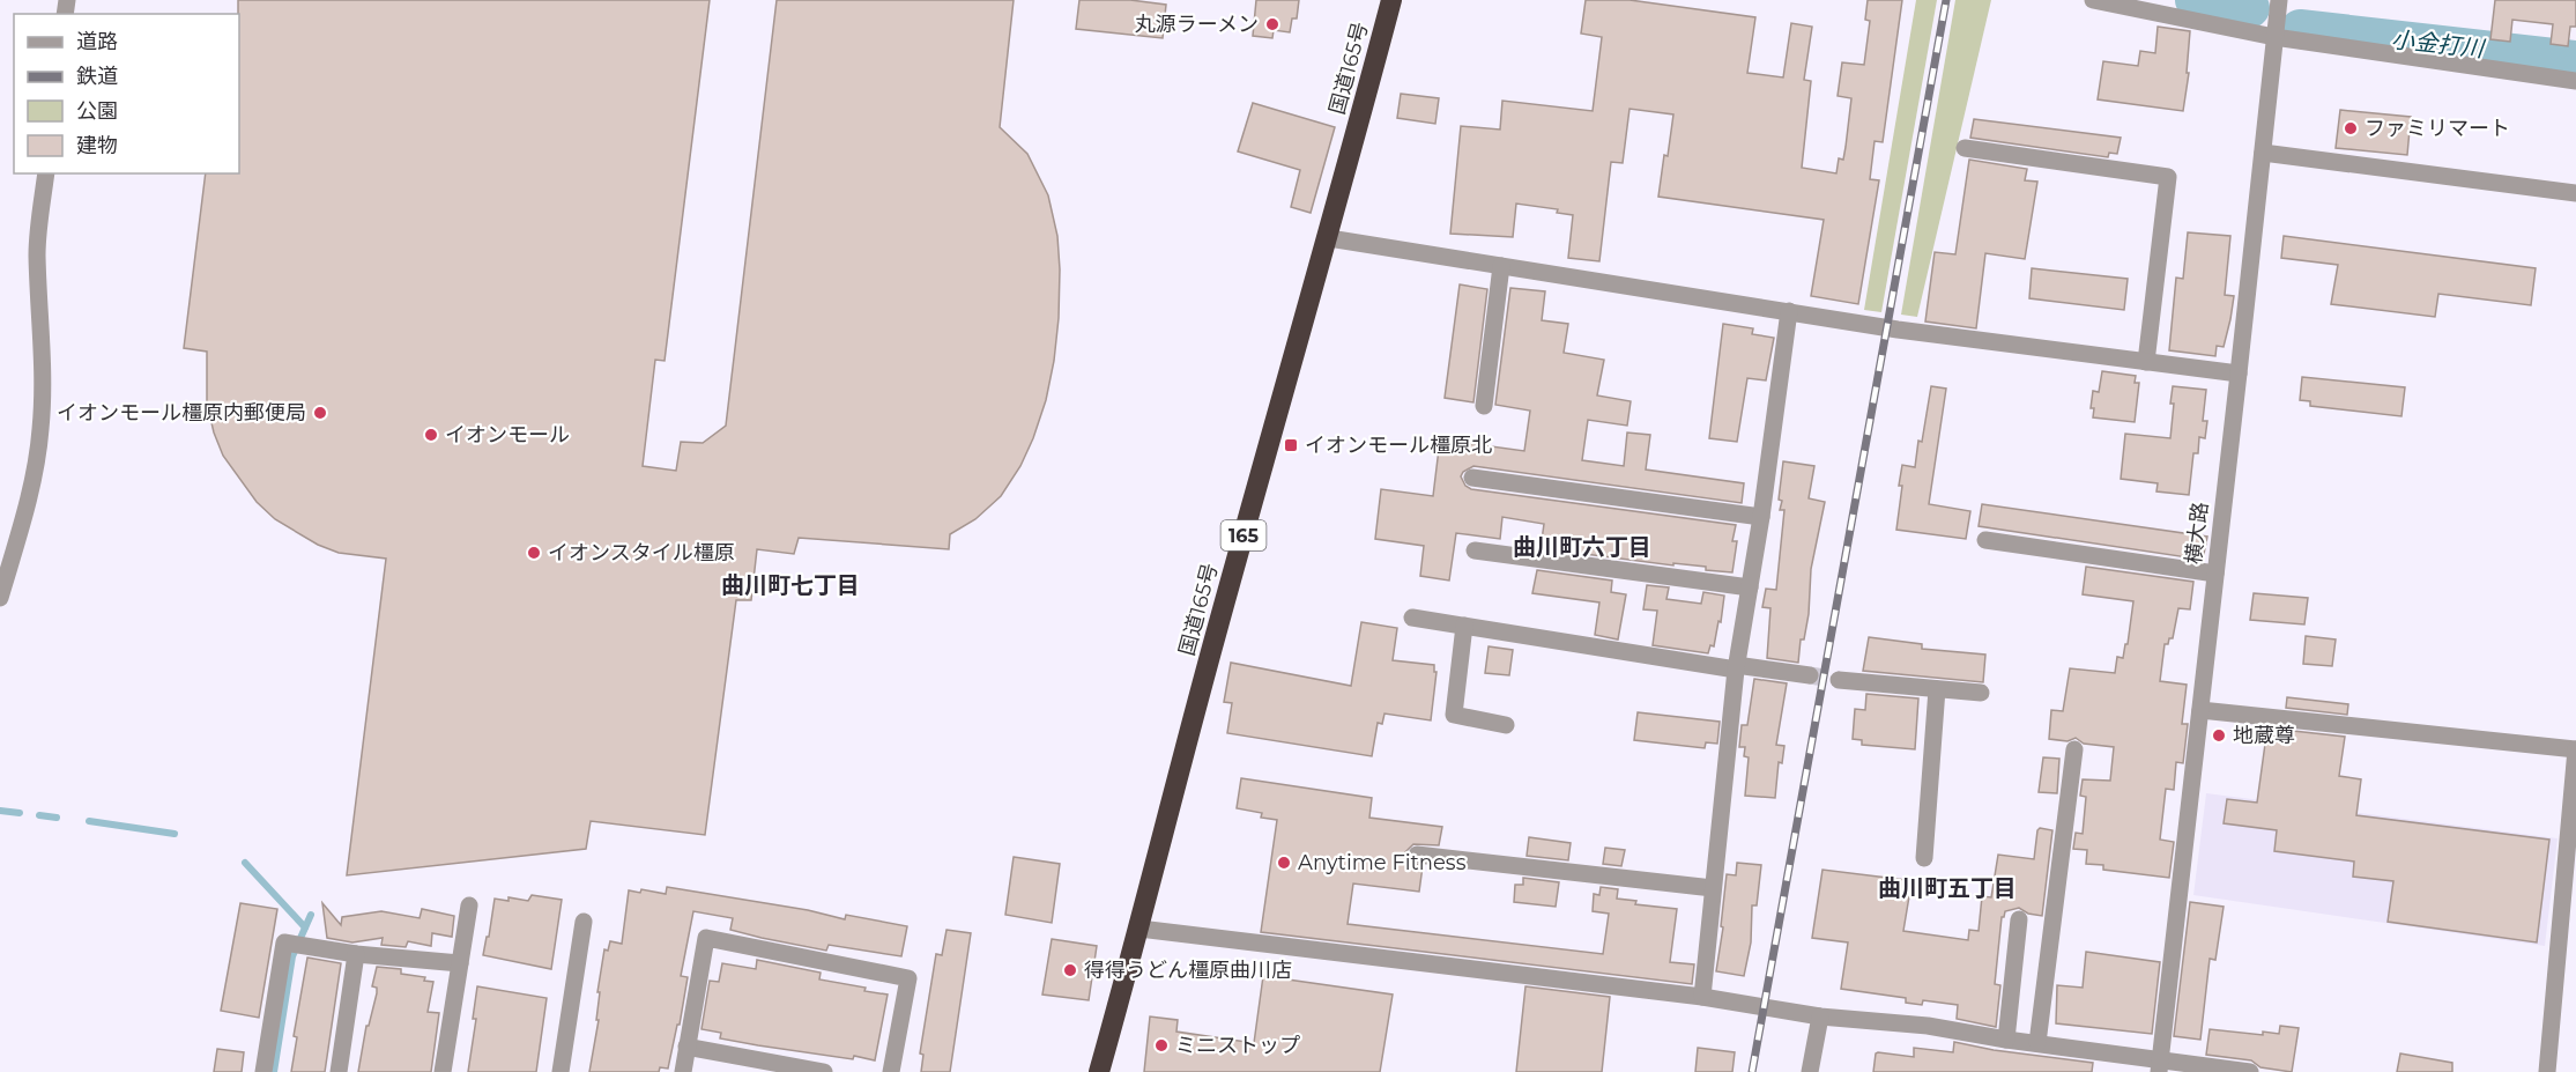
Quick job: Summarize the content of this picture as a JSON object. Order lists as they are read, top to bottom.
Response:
{
  "streets": {
    "highway": ["国道165号", "165"],
    "street": ["横大路"]
  },
  "districts": ["曲川町六丁目", "曲川町七丁目", "曲川町五丁目"],
  "water": ["小金打川"],
  "places": {
    "other": [
      "丸源ラーメン",
      "ファミリマート",
      "イオンモール橿原内郵便局",
      "イオンモール",
      "イオンスタイル橿原",
      "地蔵尊",
      "Anytime Fitness",
      "得得うどん橿原曲川店",
      "ミニストップ"
    ],
    "transit": ["イオンモール橿原北"]
  },
  "legend": [
    "道路",
    "鉄道",
    "公園",
    "建物"
  ]
}
